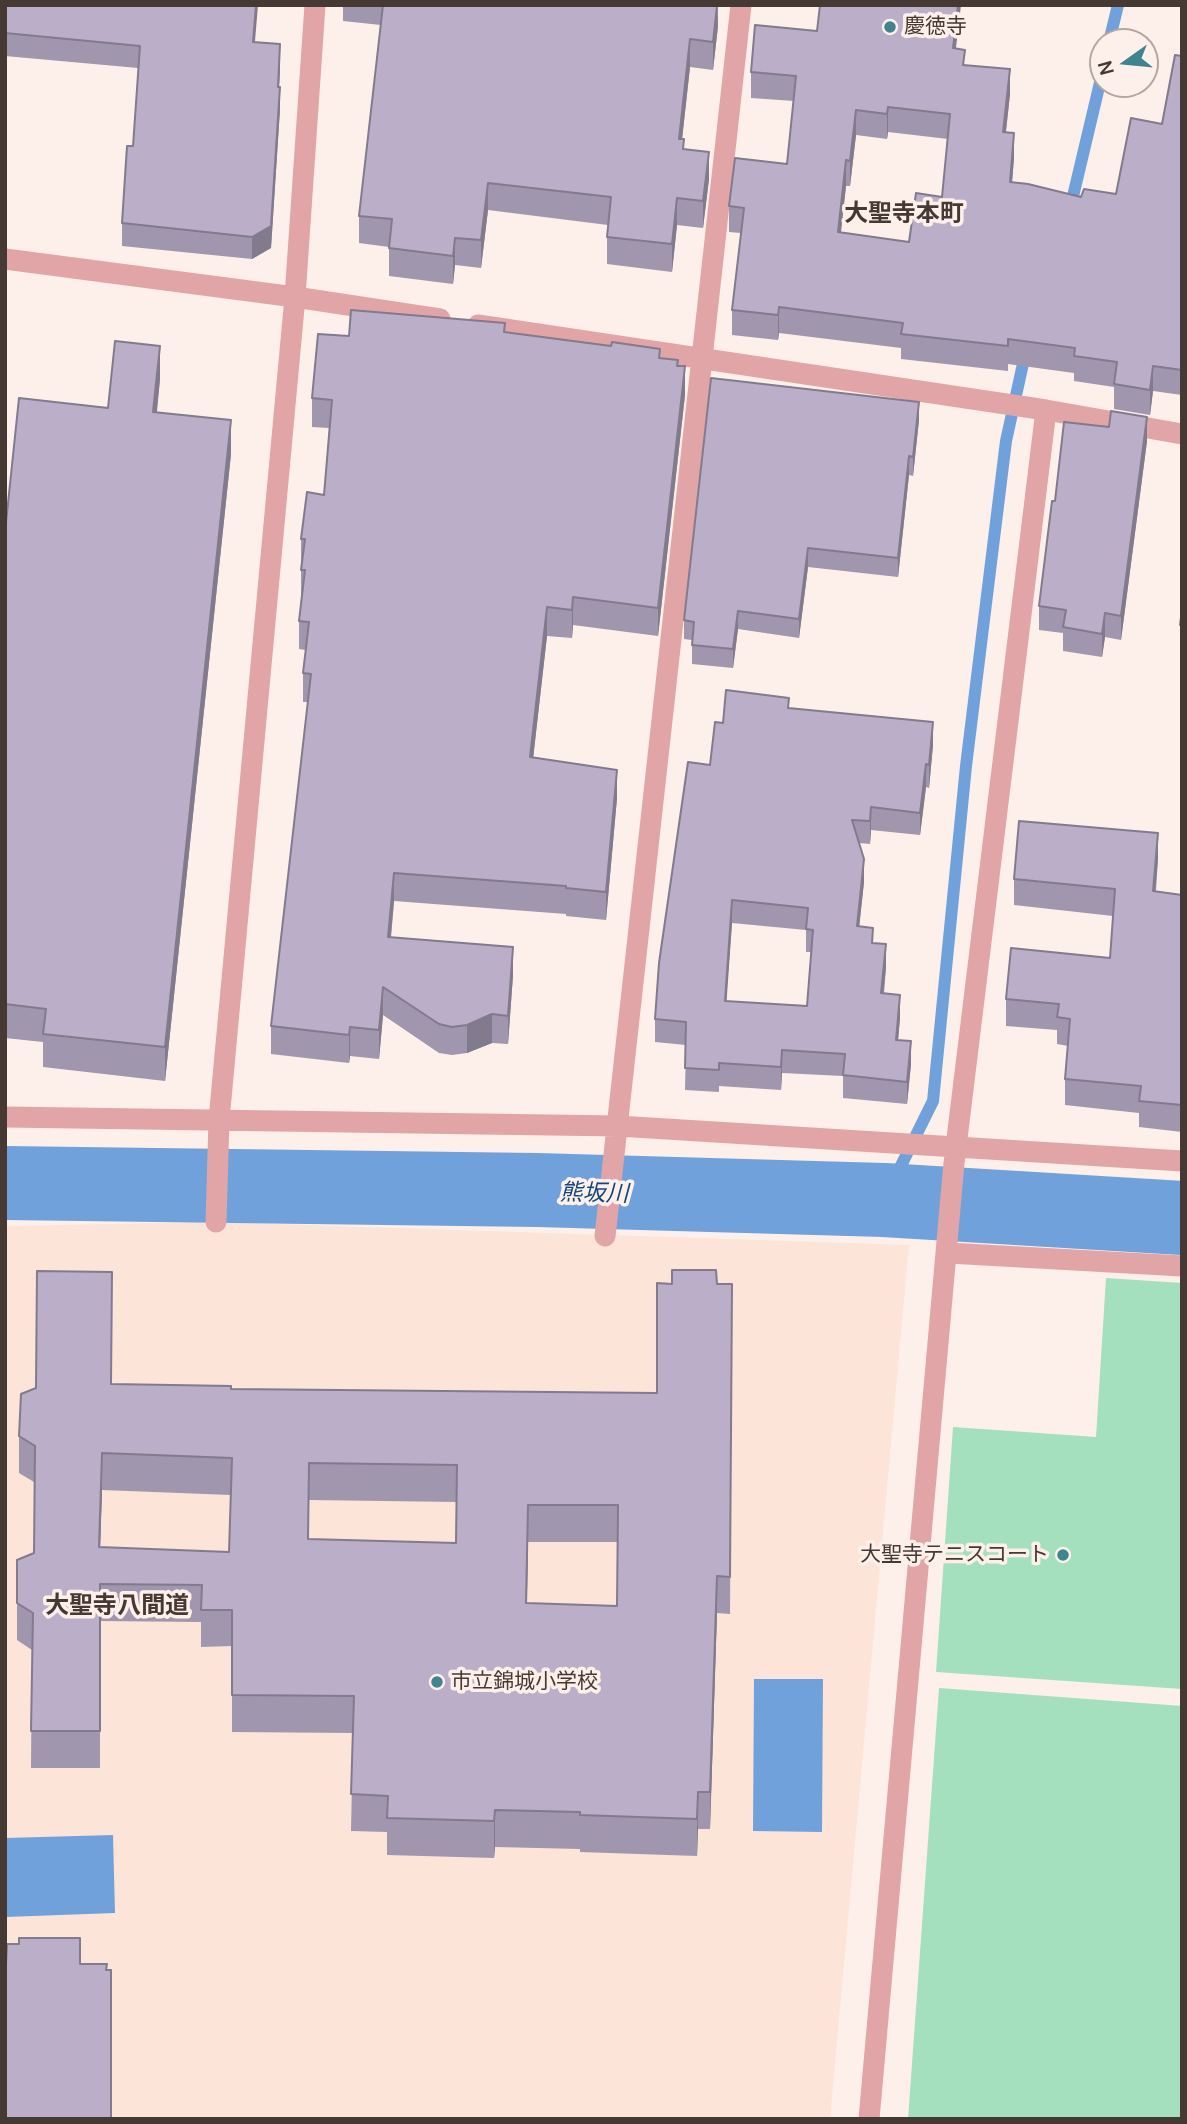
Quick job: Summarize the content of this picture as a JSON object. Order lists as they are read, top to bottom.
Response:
{
  "districts": ["大聖寺本町", "大聖寺八間道"],
  "water": ["熊坂川"],
  "places": ["慶徳寺", "大聖寺テニスコート", "市立錦城小学校"],
  "north": "left"
}
